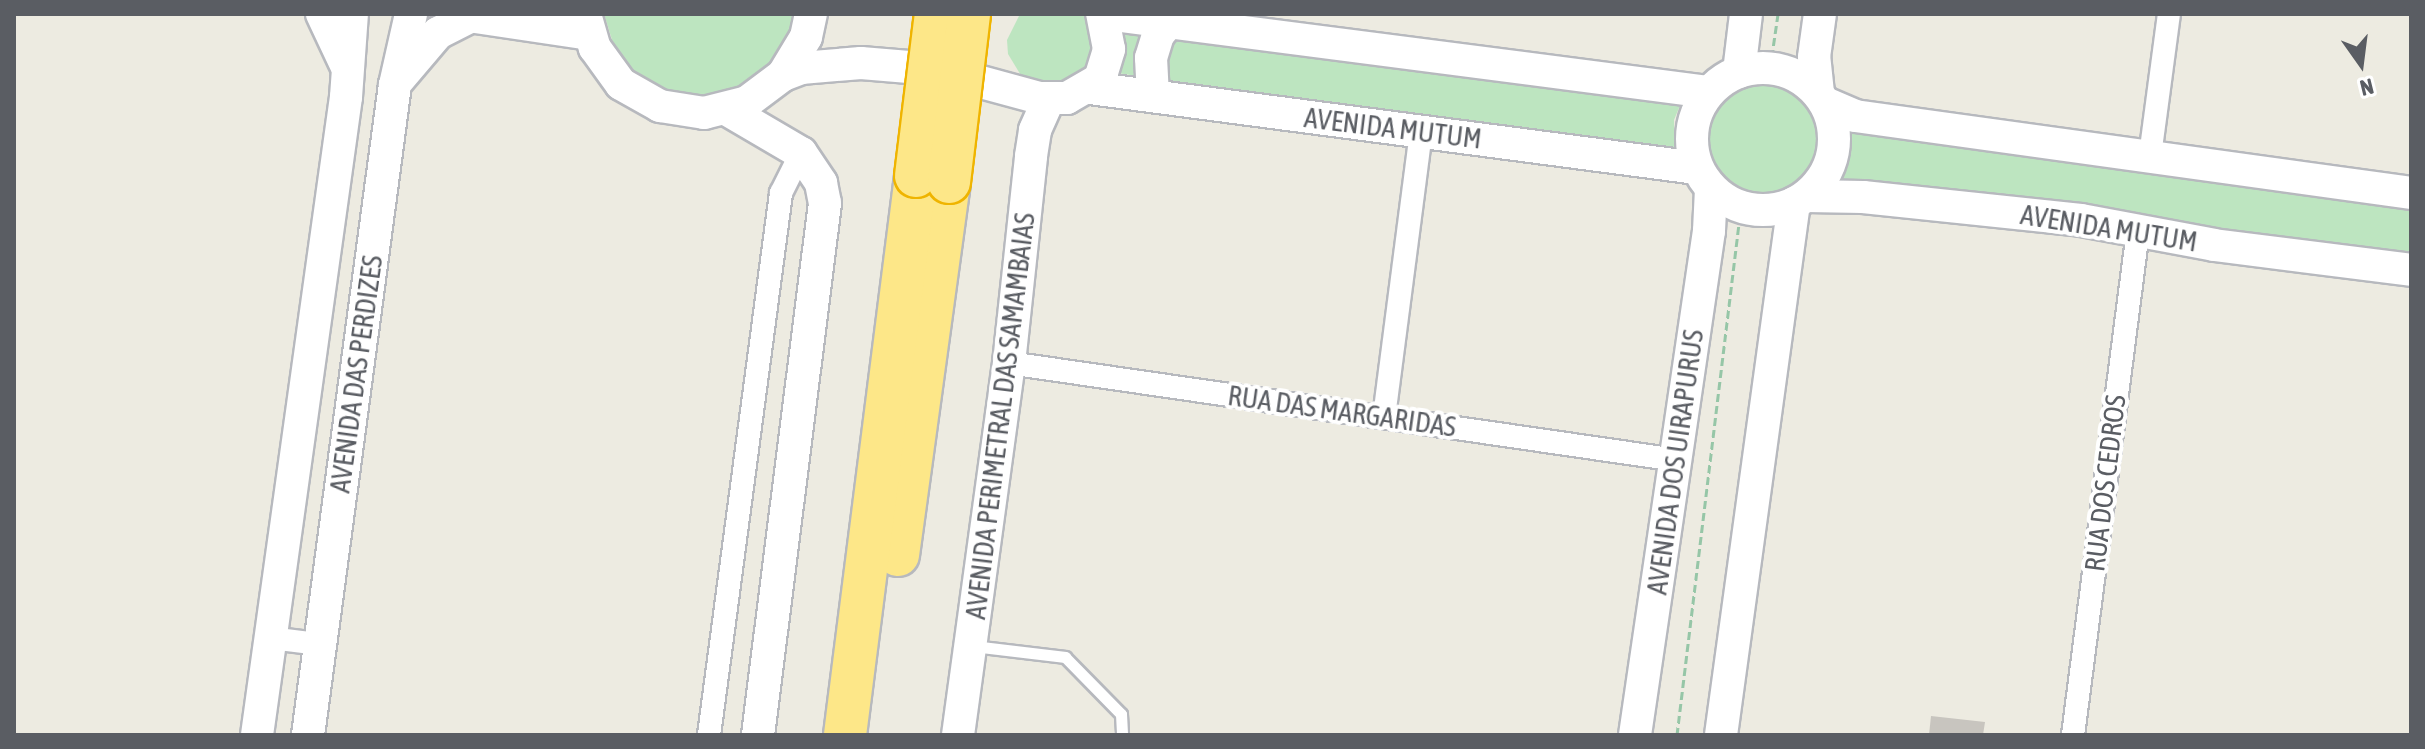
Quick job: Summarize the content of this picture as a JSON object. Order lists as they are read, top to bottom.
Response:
{
  "streets": {
    "street": [
      "AVENIDA MUTUM",
      "AVENIDA DAS PERDIZES",
      "RUA DAS MARGARIDAS",
      "AVENIDA PERIMETRAL DAS SAMAMBAIAS",
      "AVENIDA DOS UIRAPURUS",
      "RUA DOS CEDROS"
    ]
  },
  "crossings": [
    ["AVENIDA MUTUM", "AVENIDA DOS UIRAPURUS"],
    ["AVENIDA MUTUM", "RUA DOS CEDROS"],
    ["RUA DAS MARGARIDAS", "AVENIDA PERIMETRAL DAS SAMAMBAIAS"],
    ["RUA DAS MARGARIDAS", "AVENIDA DOS UIRAPURUS"]
  ],
  "north": "bottom"
}
